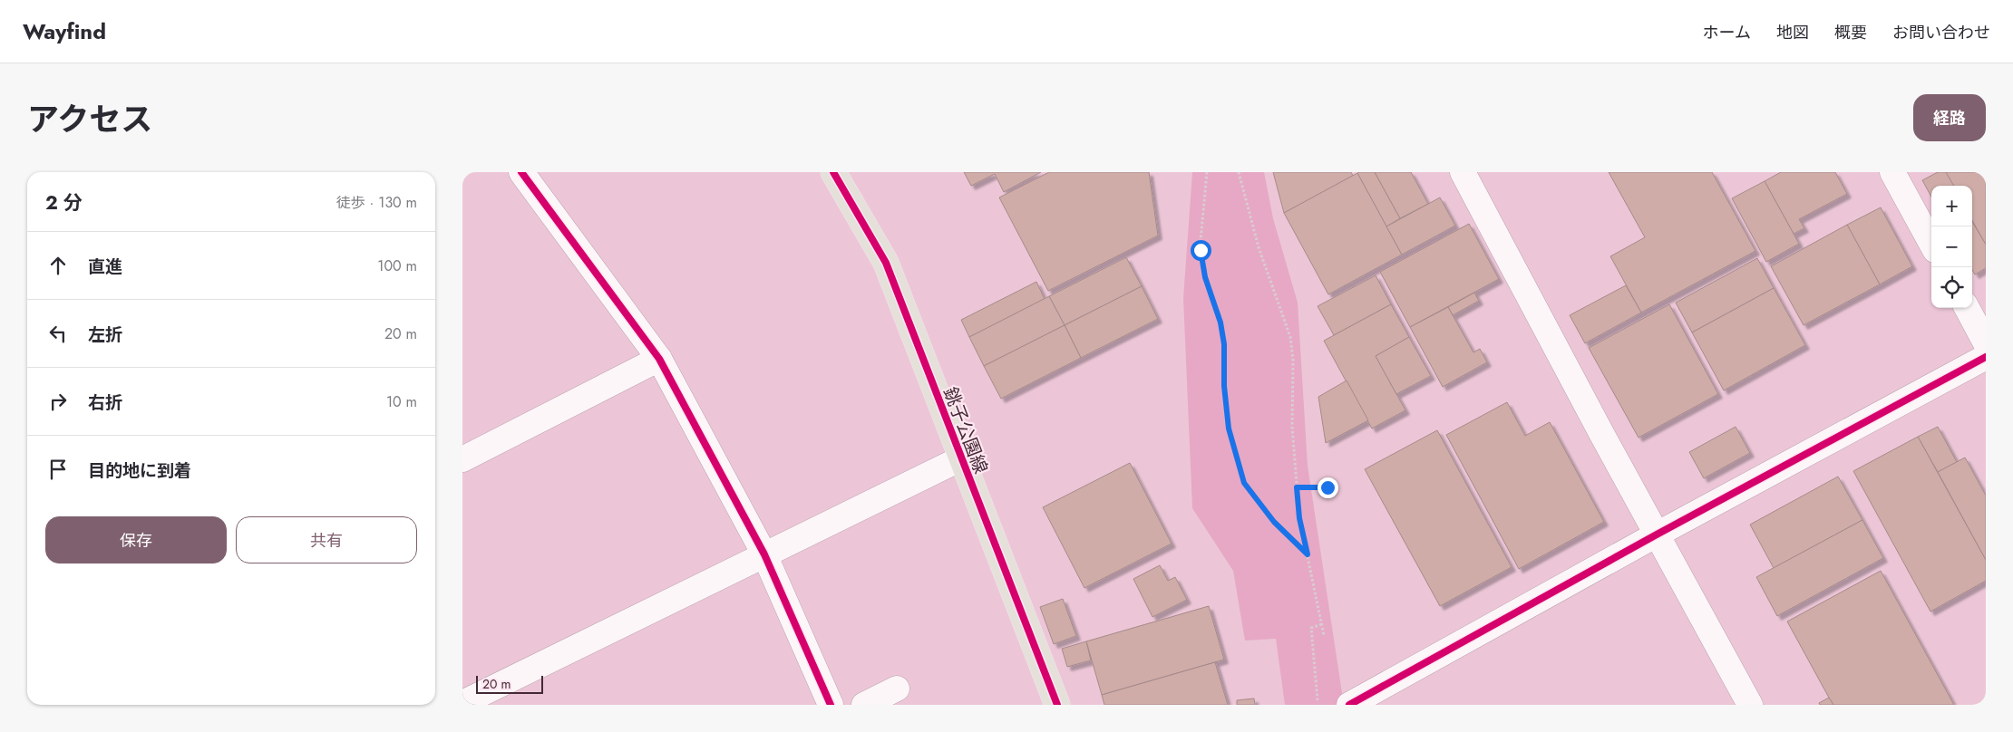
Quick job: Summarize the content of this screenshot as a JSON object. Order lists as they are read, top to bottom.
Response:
{
  "streets": {
    "main road": ["銚子公園線"]
  },
  "scale_bar": "20 m",
  "page": {
    "header": "Wayfind",
    "nav": [
      "ホーム",
      "地図",
      "概要",
      "お問い合わせ"
    ],
    "title": "アクセス",
    "buttons": [
      "経路",
      ["保存", "共有"]
    ],
    "heading": ["2 分", "徒歩 · 130 m"],
    "map_buttons": ["+", "−"],
    "list": [
      ["直進", "100 m"],
      ["左折", "20 m"],
      ["右折", "10 m"],
      "目的地に到着"
    ],
    "scale": "20 m"
  }
}
